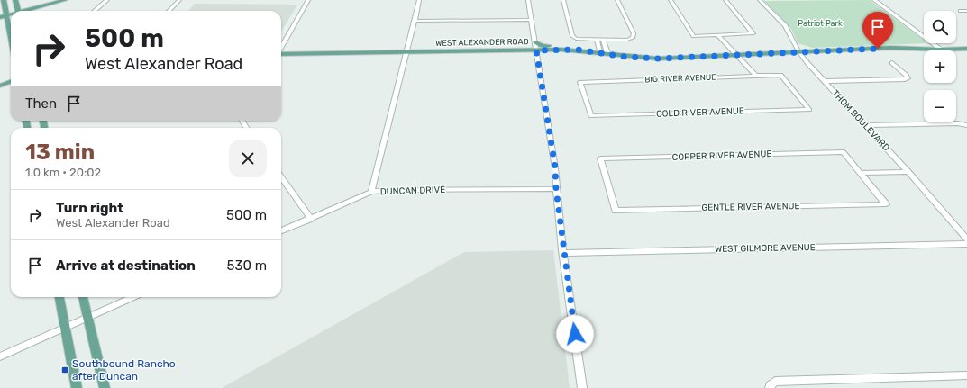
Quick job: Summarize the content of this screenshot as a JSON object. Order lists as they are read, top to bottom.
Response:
{
  "streets": {
    "main road": ["WEST ALEXANDER ROAD"],
    "street": [
      "BIG RIVER AVENUE",
      "COLD RIVER AVENUE",
      "THOM BOULEVARD",
      "COPPER RIVER AVENUE",
      "DUNCAN DRIVE",
      "GENTLE RIVER AVENUE",
      "WEST GILMORE AVENUE"
    ]
  },
  "crossings": [
    ["WEST ALEXANDER ROAD", "THOM BOULEVARD"],
    ["BIG RIVER AVENUE", "COLD RIVER AVENUE"],
    ["COPPER RIVER AVENUE", "GENTLE RIVER AVENUE"]
  ],
  "parks": ["Patriot Park"],
  "places": {
    "transit": ["Southbound Rancho after Duncan"]
  },
  "page": {
    "map_buttons": ["+", "−"],
    "turn": ["500 m", "West Alexander Road"],
    "then": "Then",
    "heading": ["13 min", "1.0 km · 20:02"],
    "list": [
      {
        "name": "Turn right",
        "note": "West Alexander Road",
        "value": "500 m"
      },
      {
        "name": "Arrive at destination",
        "value": "530 m"
      }
    ]
  }
}
